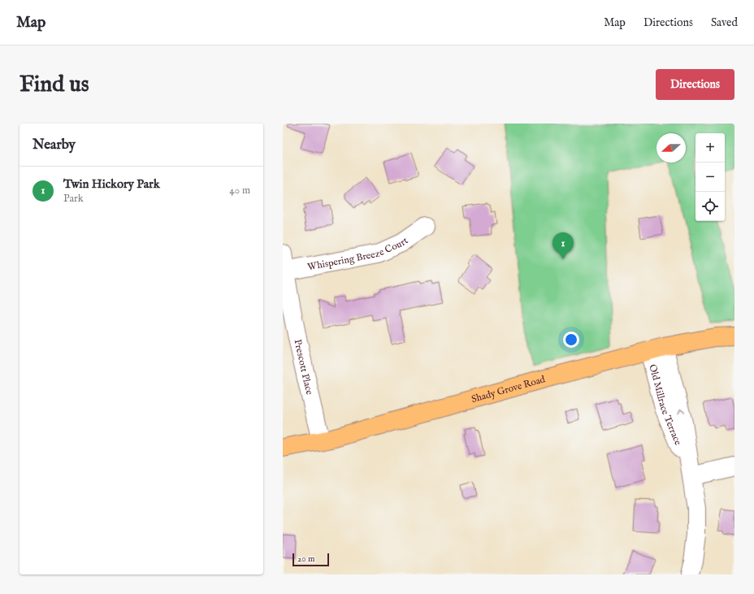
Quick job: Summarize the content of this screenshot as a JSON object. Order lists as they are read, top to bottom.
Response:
{
  "streets": {
    "main road": ["Shady Grove Road"],
    "street": ["Whispering Breeze Court", "Prescott Place", "Old Millrace Terrace"]
  },
  "crossings": [
    ["Whispering Breeze Court", "Prescott Place"],
    ["Prescott Place", "Shady Grove Road"],
    ["Shady Grove Road", "Old Millrace Terrace"]
  ],
  "scale_bar": "20 m",
  "north": "left",
  "page": {
    "header": "Map",
    "nav": ["Map", "Directions", "Saved"],
    "buttons": "Directions",
    "title": "Find us",
    "heading": "Nearby",
    "map_buttons": ["+", "−"],
    "list": [
      {
        "mark": "1",
        "name": "Twin Hickory Park",
        "note": "Park",
        "value": "40 m"
      }
    ],
    "pins": "1",
    "scale": "20 m"
  }
}
